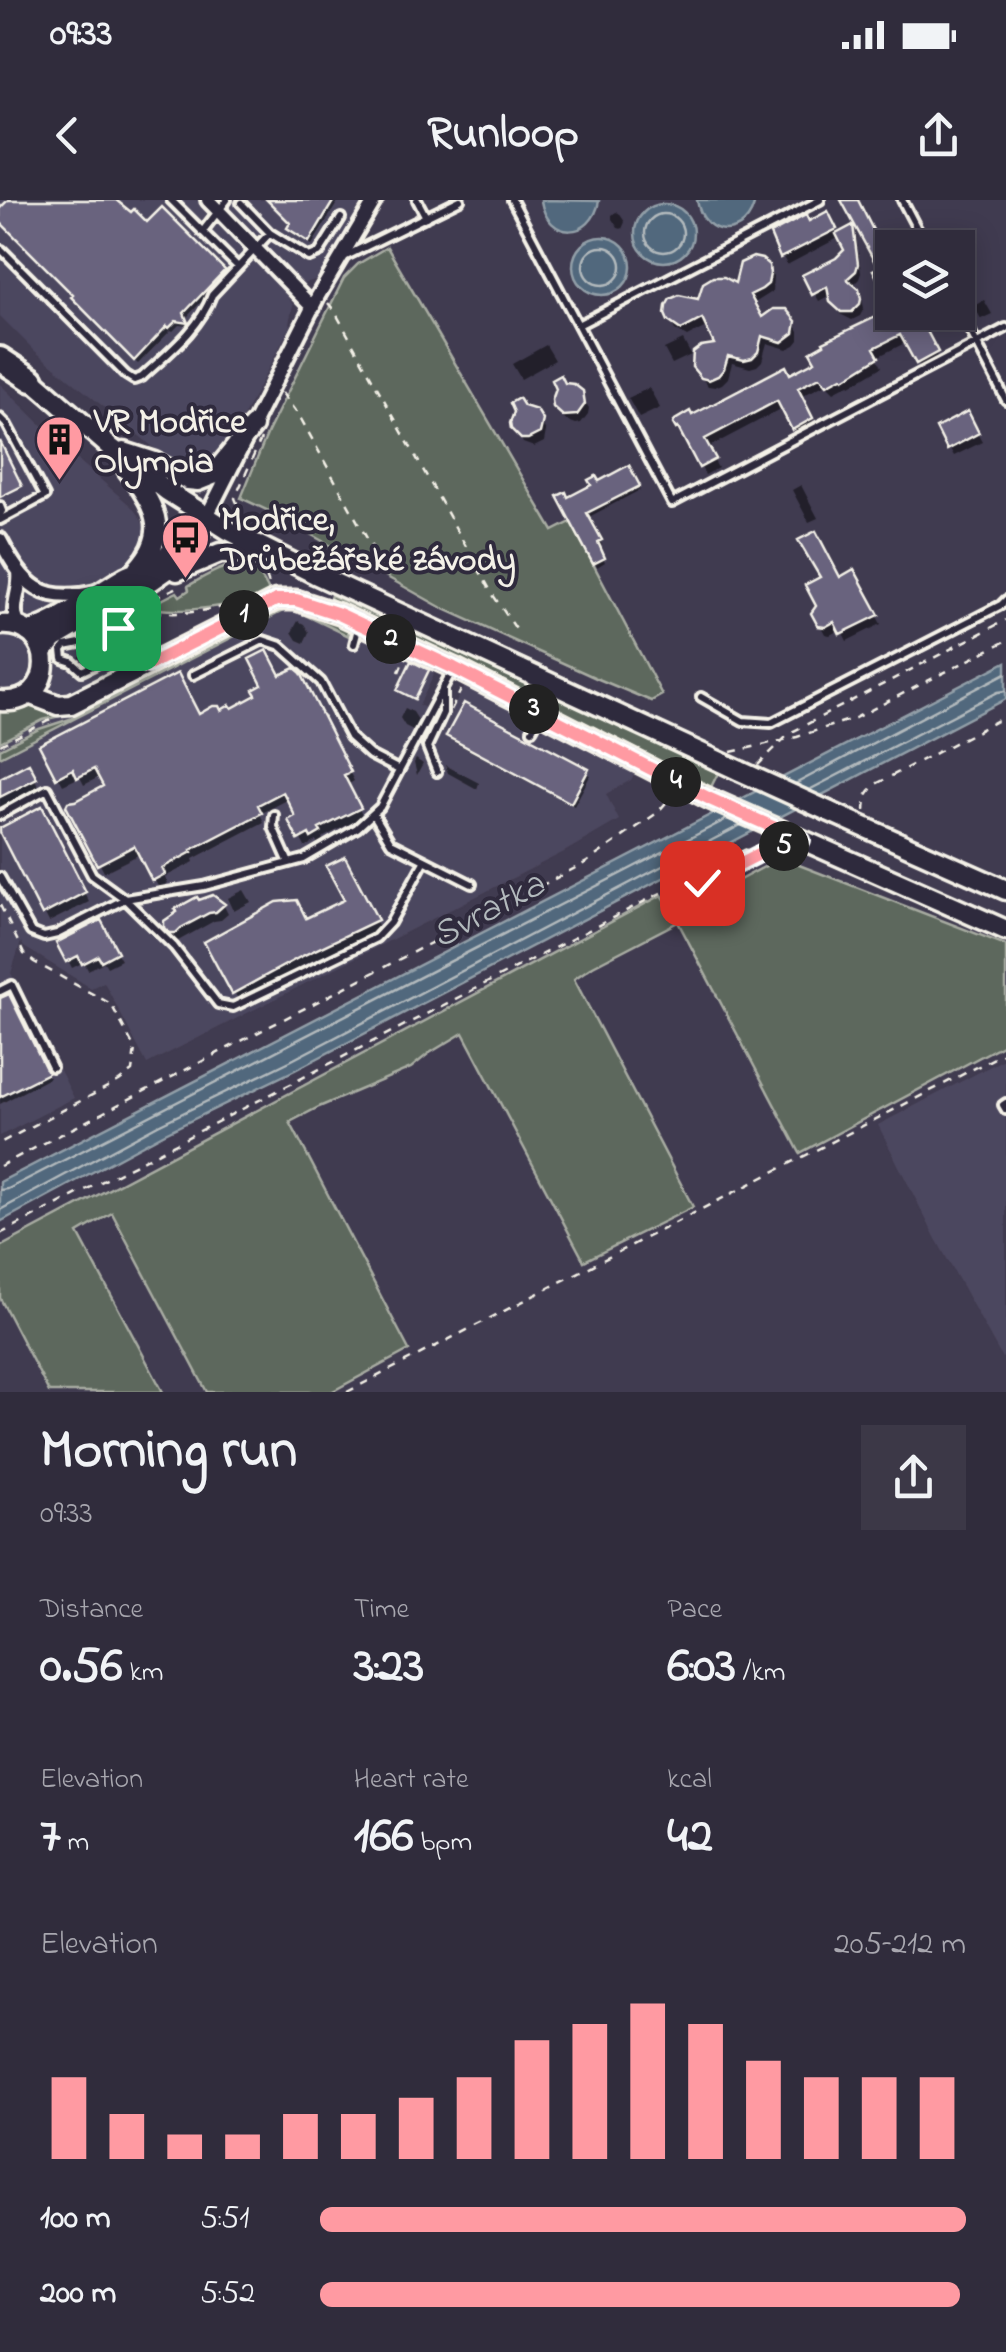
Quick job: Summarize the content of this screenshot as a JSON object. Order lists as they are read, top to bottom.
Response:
{
  "water": ["Svratka"],
  "places": {
    "building": ["VR Modřice Olympia"],
    "bus stop": ["Modřice, Drůbežářské závody"]
  },
  "page": {
    "status": "09:33",
    "header": "Runloop",
    "pins": [
      "1",
      "2",
      "3",
      "4",
      "5"
    ],
    "heading": ["Morning run", "09:33"],
    "stats": [
      ["Distance", "0.56 km"],
      ["Time", "3:23"],
      ["Pace", "6:03 /km"],
      ["Elevation", "7 m"],
      ["Heart rate", "166 bpm"],
      ["kcal", "42"]
    ],
    "chart": ["Elevation", "205–212 m"],
    "list": [
      {
        "name": "100 m",
        "note": "5:51"
      },
      {
        "name": "200 m",
        "note": "5:52"
      }
    ]
  }
}
